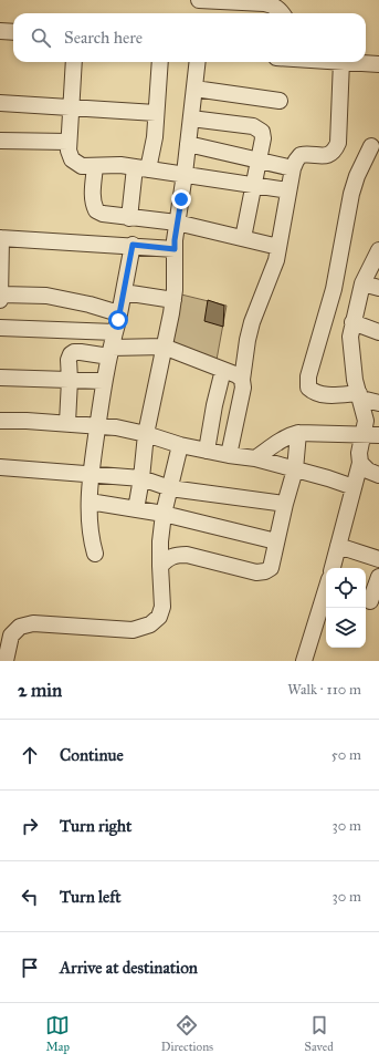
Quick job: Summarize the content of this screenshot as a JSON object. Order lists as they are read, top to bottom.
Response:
{
  "page": {
    "search": "Search here",
    "heading": ["2 min", "Walk · 110 m"],
    "list": [
      ["Continue", "50 m"],
      ["Turn right", "30 m"],
      ["Turn left", "30 m"],
      "Arrive at destination"
    ],
    "nav": ["Map", "Directions", "Saved"]
  }
}
